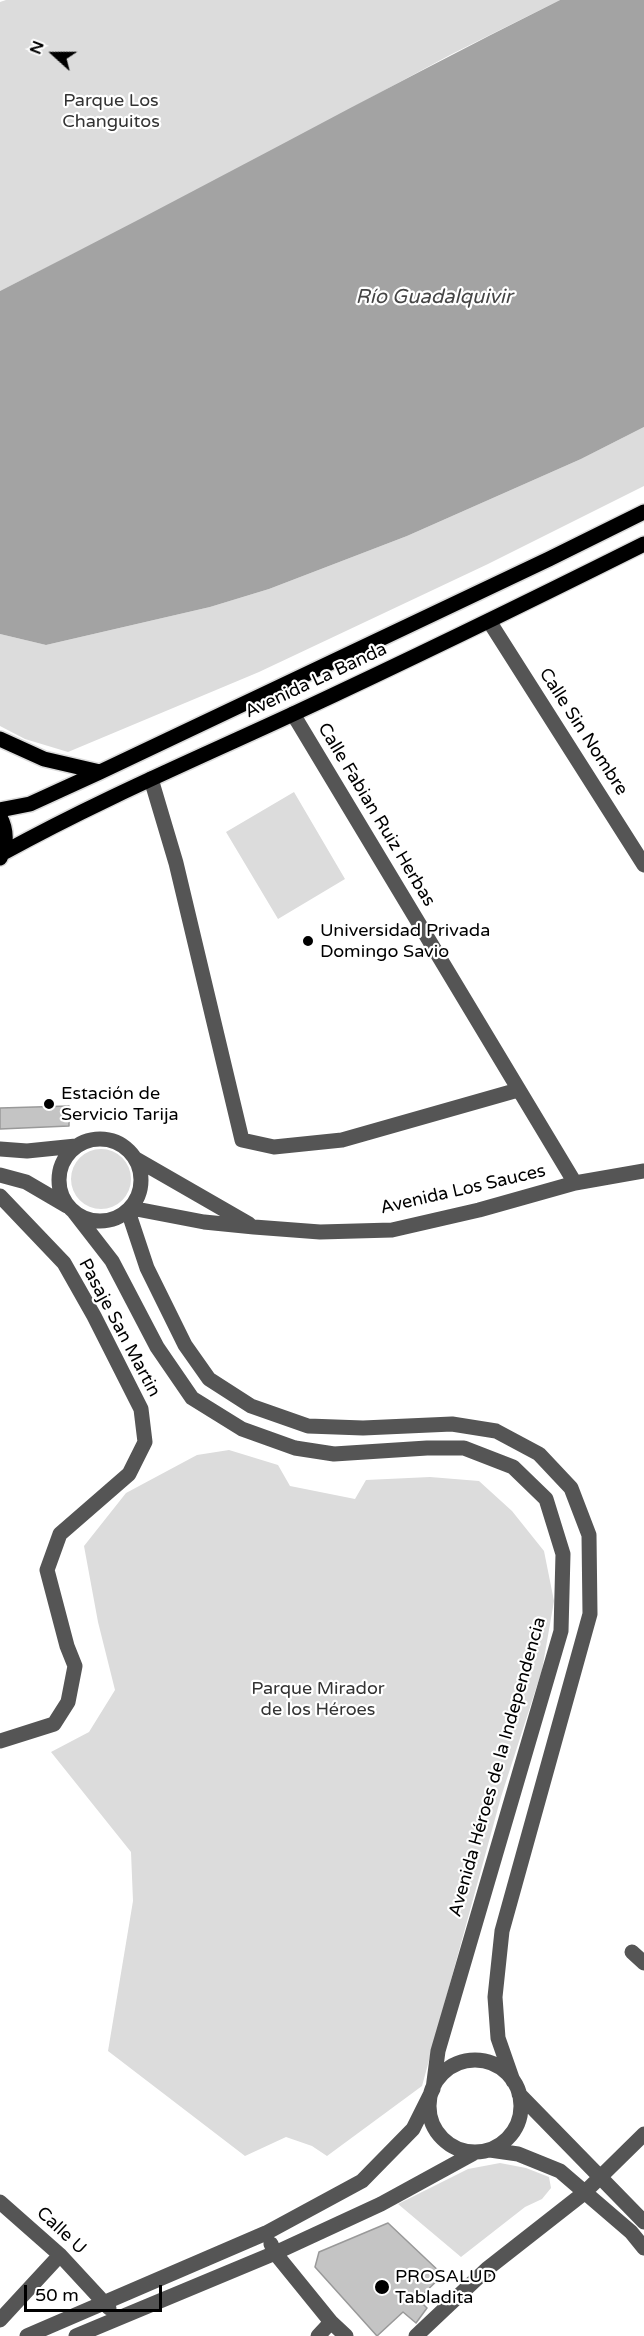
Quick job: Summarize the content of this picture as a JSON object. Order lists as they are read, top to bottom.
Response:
{
  "streets": {
    "main road": ["Avenida La Banda"],
    "street": [
      "Calle Sin Nombre",
      "Calle Fabian Ruiz Herbas",
      "Avenida Los Sauces",
      "Pasaje San Martin",
      "Avenida Héroes de la Independencia",
      "Calle U"
    ]
  },
  "crossings": [
    ["Avenida La Banda", "Calle Sin Nombre"],
    ["Avenida La Banda", "Calle Fabian Ruiz Herbas"],
    ["Calle Fabian Ruiz Herbas", "Avenida Los Sauces"],
    ["Avenida Los Sauces", "Avenida Héroes de la Independencia"],
    ["Avenida Héroes de la Independencia", "Calle U"]
  ],
  "water": ["Río Guadalquivir"],
  "parks": ["Parque Los Changuitos", "Parque Mirador de los Héroes"],
  "places": ["Universidad Privada Domingo Savio", "Estación de Servicio Tarija", "PROSALUD Tabladita"],
  "scale_bar": "50 m",
  "north": "left"
}
